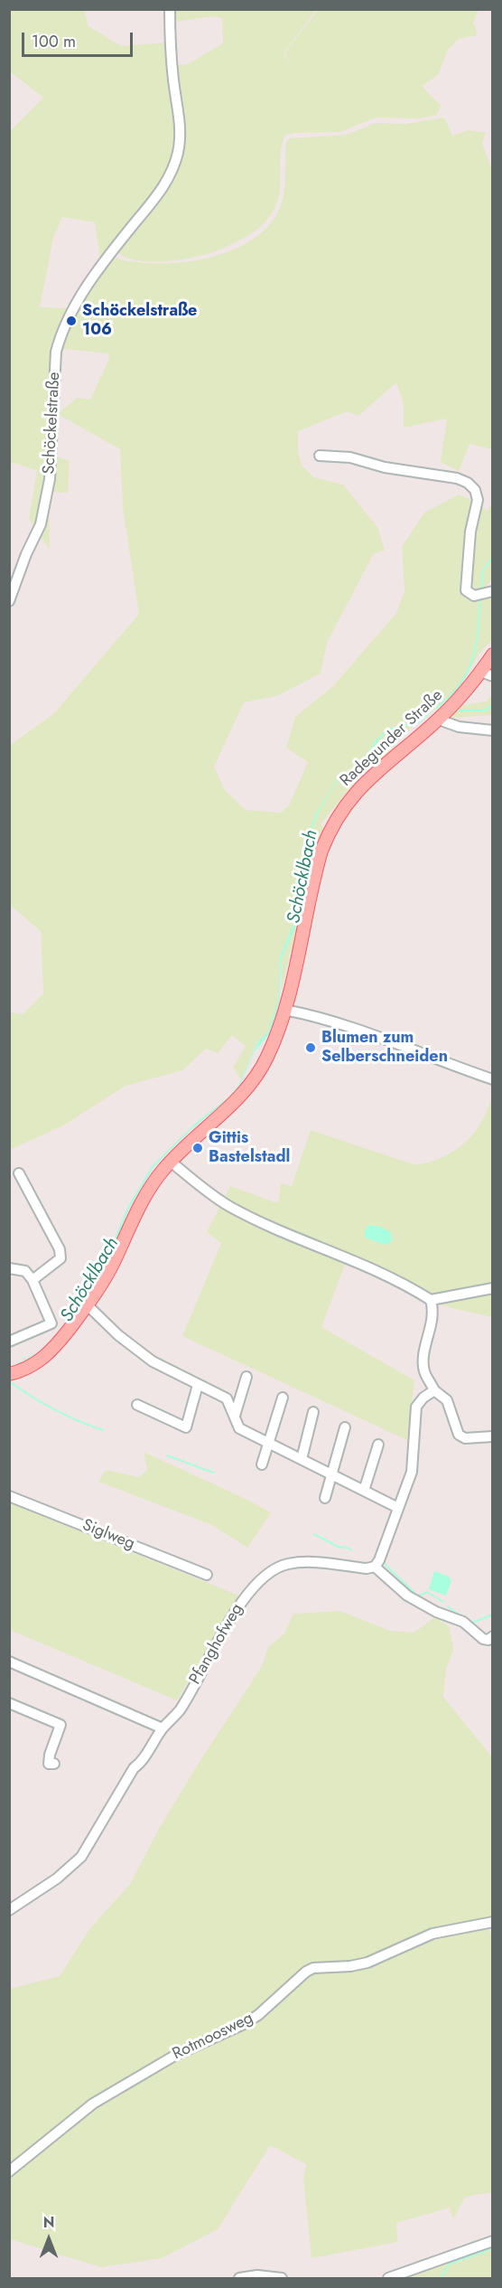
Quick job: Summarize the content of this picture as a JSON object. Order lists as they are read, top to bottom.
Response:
{
  "streets": {
    "main road": ["Radegunder Straße"],
    "street": [
      "Schöckelstraße",
      "Siglweg",
      "Pfanghofweg",
      "Rotmoosweg"
    ]
  },
  "water": ["Schöcklbach"],
  "places": ["Schöckelstraße 106", "Blumen zum Selberschneiden", "Gittis Bastelstadl"],
  "scale_bar": "100 m",
  "north": "top"
}
